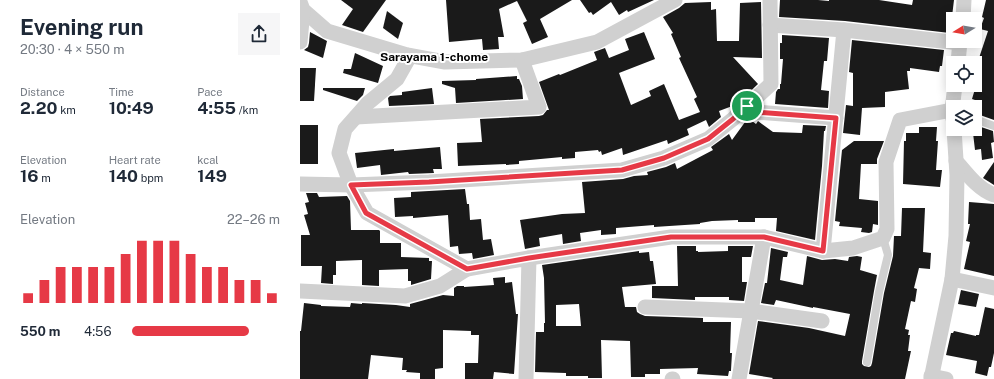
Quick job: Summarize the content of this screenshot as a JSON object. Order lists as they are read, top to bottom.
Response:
{
  "districts": ["Sarayama 1-chome"],
  "north": "left",
  "page": {
    "heading": ["Evening run", "20:30 · 4 × 550 m"],
    "stats": [
      ["Distance", "2.20 km"],
      ["Time", "10:49"],
      ["Pace", "4:55 /km"],
      ["Elevation", "16 m"],
      ["Heart rate", "140 bpm"],
      ["kcal", "149"]
    ],
    "chart": ["Elevation", "22–26 m"],
    "list": [
      {
        "name": "550 m",
        "note": "4:56"
      }
    ]
  }
}
